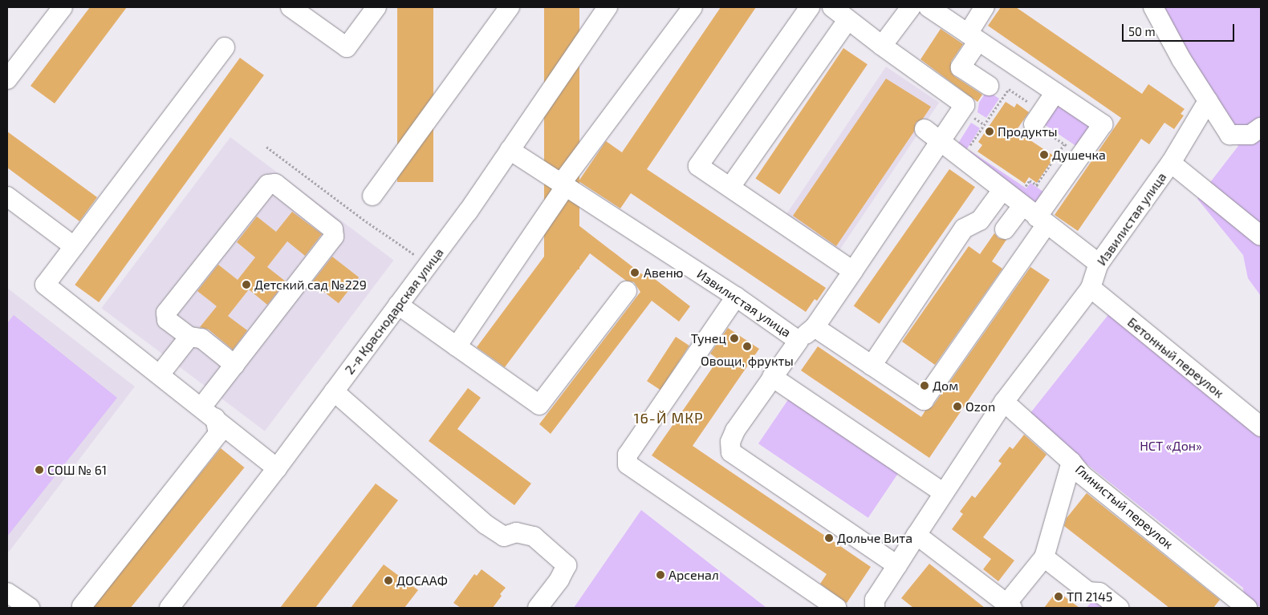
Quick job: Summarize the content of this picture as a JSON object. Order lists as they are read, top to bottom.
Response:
{
  "streets": {
    "street": [
      "Извилистая улица",
      "2-я Краснодарская улица",
      "Бетонный переулок",
      "Глинистый переулок"
    ]
  },
  "crossings": [
    ["Извилистая улица", "2-я Краснодарская улица"],
    ["Извилистая улица", "Бетонный переулок"],
    ["Извилистая улица", "Глинистый переулок"]
  ],
  "districts": ["16-Й МКР"],
  "parks": ["НСТ «Дон»"],
  "places": [
    "Продукты",
    "Душечка",
    "Авеню",
    "Детский сад №229",
    "Тунец",
    "Овощи, фрукты",
    "Дом",
    "Ozon",
    "СОШ № 61",
    "Дольче Вита",
    "Арсенал",
    "ДОСААФ",
    "ТП 2145"
  ],
  "scale_bar": "50 m"
}
